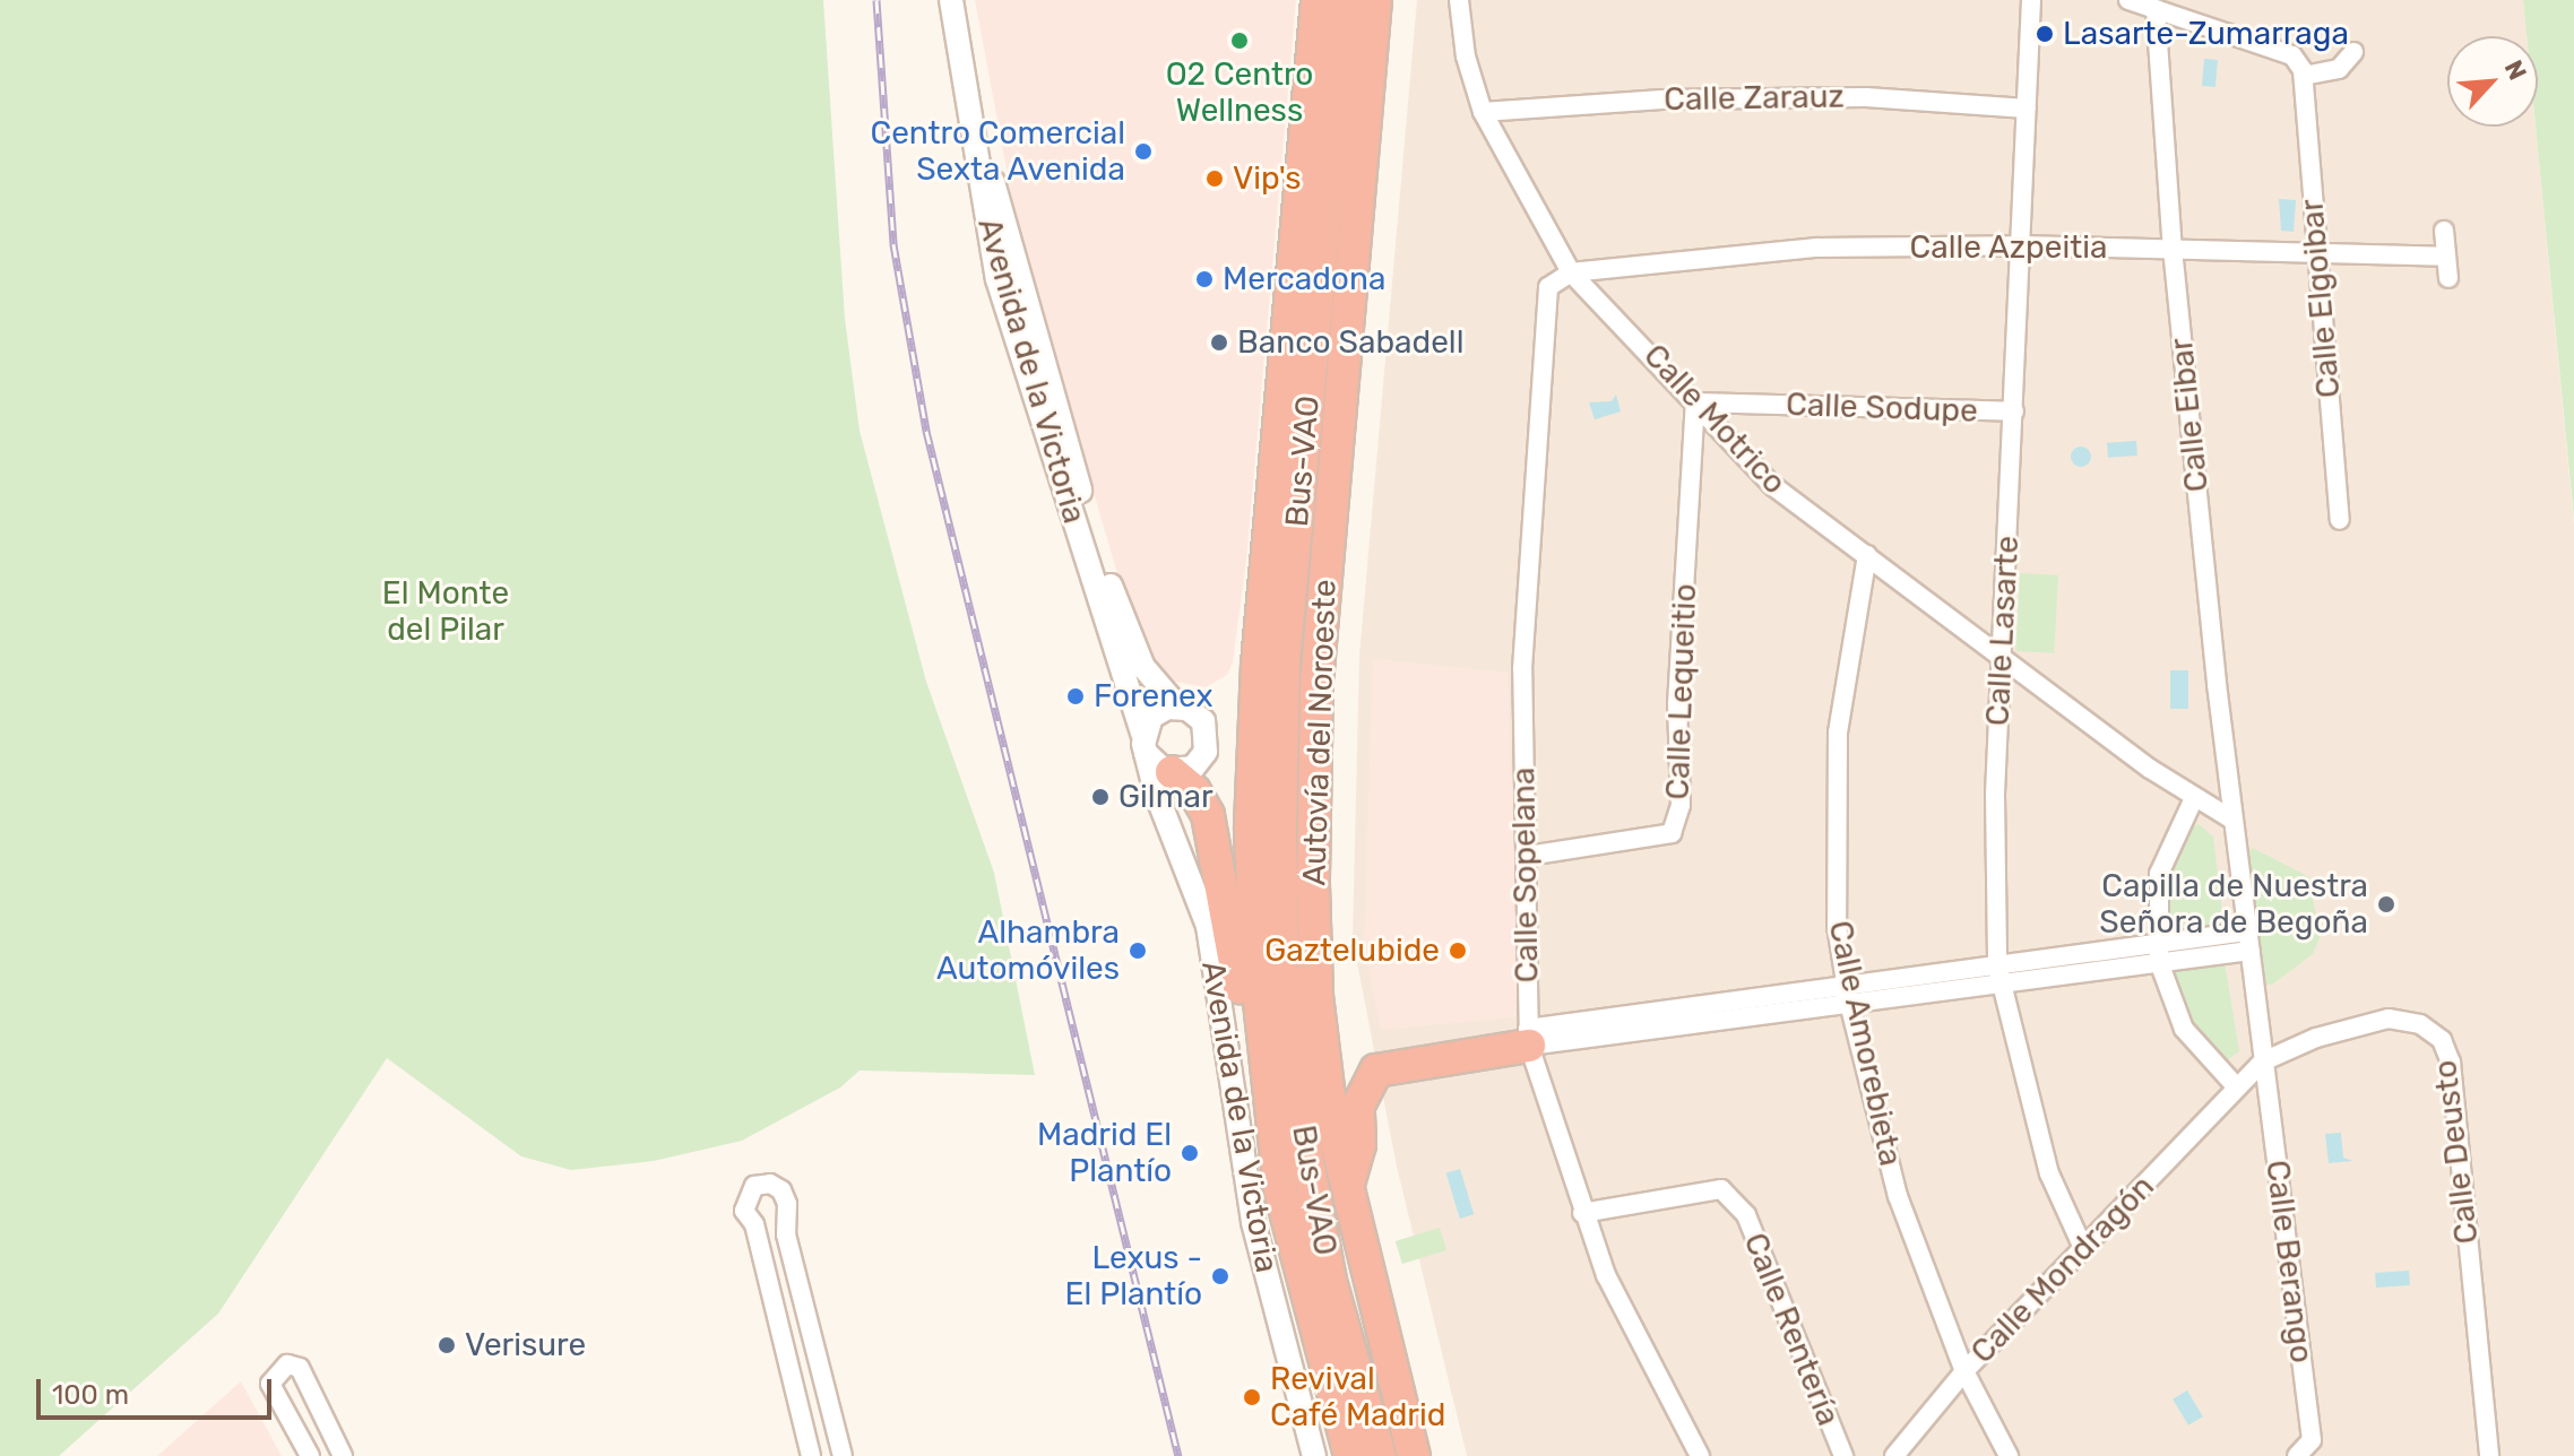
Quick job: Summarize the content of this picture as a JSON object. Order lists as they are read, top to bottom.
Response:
{
  "streets": {
    "highway": ["Bus-VAO", "Autovía del Noroeste"],
    "street": [
      "Calle Zarauz",
      "Calle Azpeitia",
      "Calle Elgoibar",
      "Avenida de la Victoria",
      "Calle Sodupe",
      "Calle Eibar",
      "Calle Motrico",
      "Calle Lasarte",
      "Calle Lequeitio",
      "Calle Sopelana",
      "Calle Amorebieta",
      "Calle Deusto",
      "Calle Berango",
      "Calle Mondragón",
      "Calle Rentería"
    ]
  },
  "crossings": [
    ["Calle Zarauz", "Calle Motrico"],
    ["Calle Zarauz", "Calle Lasarte"],
    ["Calle Azpeitia", "Calle Elgoibar"],
    ["Calle Azpeitia", "Calle Eibar"],
    ["Calle Azpeitia", "Calle Motrico"],
    ["Calle Azpeitia", "Calle Lasarte"],
    ["Calle Azpeitia", "Calle Sopelana"],
    ["Calle Sodupe", "Calle Motrico"],
    ["Calle Sodupe", "Calle Lasarte"],
    ["Calle Sodupe", "Calle Lequeitio"],
    ["Calle Eibar", "Calle Motrico"],
    ["Calle Eibar", "Calle Deusto"],
    ["Calle Eibar", "Calle Berango"],
    ["Calle Eibar", "Calle Mondragón"],
    ["Calle Motrico", "Calle Lasarte"],
    ["Calle Motrico", "Calle Lequeitio"],
    ["Calle Motrico", "Calle Sopelana"],
    ["Calle Motrico", "Calle Amorebieta"],
    ["Calle Lasarte", "Calle Mondragón"],
    ["Calle Lequeitio", "Calle Sopelana"],
    ["Calle Sopelana", "Calle Rentería"],
    ["Calle Amorebieta", "Calle Mondragón"],
    ["Calle Deusto", "Calle Berango"],
    ["Calle Deusto", "Calle Mondragón"],
    ["Calle Berango", "Calle Mondragón"]
  ],
  "parks": ["El Monte del Pilar"],
  "places": [
    "Lasarte-Zumarraga",
    "O2 Centro Wellness",
    "Centro Comercial Sexta Avenida",
    "Vip's",
    "Mercadona",
    "Banco Sabadell",
    "Forenex",
    "Gilmar",
    "Capilla de Nuestra Señora de Begoña",
    "Alhambra Automóviles",
    "Gaztelubide",
    "Madrid El Plantío",
    "Lexus - El Plantío",
    "Verisure",
    "Revival Café Madrid"
  ],
  "scale_bar": "100 m",
  "north": "top right"
}
